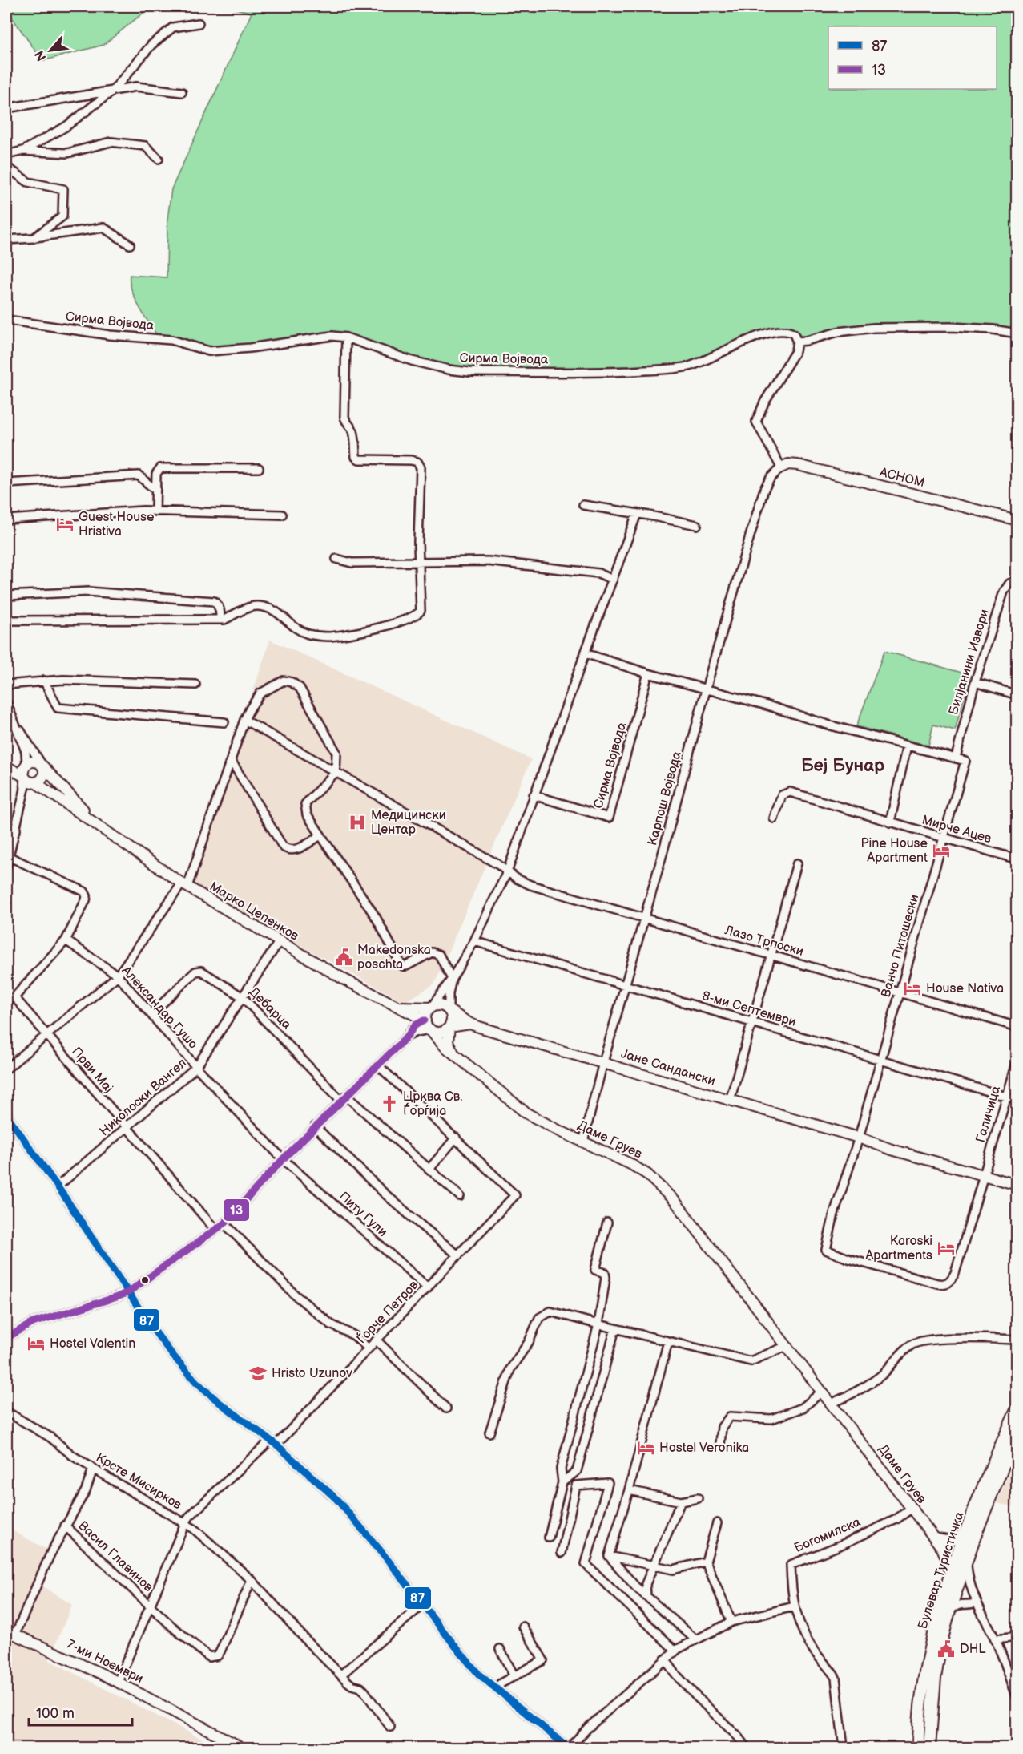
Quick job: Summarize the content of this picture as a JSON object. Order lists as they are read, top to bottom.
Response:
{
  "streets": {
    "main road": ["Булевар Туристичка"],
    "street": [
      "Сирма Војвода",
      "АСНОМ",
      "Билјанини Извори",
      "Карпош Војвода",
      "Мирче Ацев",
      "Марко Цепенков",
      "Лазо Трпоски",
      "Ванчо Питошески",
      "Александар Гушо",
      "Дебарца",
      "8-ми Септември",
      "Јане Сандански",
      "Први Мај",
      "Николоски Вангел",
      "Галичица",
      "Даме Груев",
      "Питу Гули",
      "Ѓорче Петров",
      "Крсте Мисирков",
      "Богомилска",
      "Васил Главинов",
      "7-ми Ноември"
    ]
  },
  "crossings": [
    ["АСНОМ", "Карпош Војвода"],
    ["Билјанини Извори", "Ванчо Питошески"],
    ["Карпош Војвода", "Лазо Трпоски"],
    ["Карпош Војвода", "8-ми Септември"],
    ["Карпош Војвода", "Јане Сандански"],
    ["Карпош Војвода", "Даме Груев"],
    ["Мирче Ацев", "Ванчо Питошески"],
    ["Марко Цепенков", "Николоски Вангел"],
    ["Лазо Трпоски", "Ванчо Питошески"],
    ["Ванчо Питошески", "8-ми Септември"],
    ["Ванчо Питошески", "Јане Сандански"],
    ["Александар Гушо", "Дебарца"],
    ["Александар Гушо", "Николоски Вангел"],
    ["Александар Гушо", "Питу Гули"],
    ["Дебарца", "Николоски Вангел"],
    ["8-ми Септември", "Галичица"],
    ["Јане Сандански", "Галичица"],
    ["Јане Сандански", "Даме Груев"],
    ["Први Мај", "Николоски Вангел"],
    ["Даме Груев", "Богомилска"],
    ["Даме Груев", "Булевар Туристичка"],
    ["Питу Гули", "Ѓорче Петров"],
    ["Ѓорче Петров", "Васил Главинов"],
    ["Крсте Мисирков", "Васил Главинов"],
    ["Васил Главинов", "7-ми Ноември"]
  ],
  "districts": ["Беј Бунар"],
  "places": {
    "hotel": [
      "Guest House Hristiva",
      "Pine House Apartment",
      "House Nativa",
      "Karoski Apartments",
      "Hostel Valentin",
      "Hostel Veronika"
    ],
    "hospital": ["Медицински Центар"],
    "public building": ["Makedonska poschta", "DHL"],
    "church": ["Црква Св. Ѓoрѓијa"],
    "school or university": ["Hristo Uzunov"]
  },
  "lines": ["transit line 13", "transit line 87"],
  "legend": ["87", "13"],
  "scale_bar": "100 m",
  "north": "bottom left"
}
